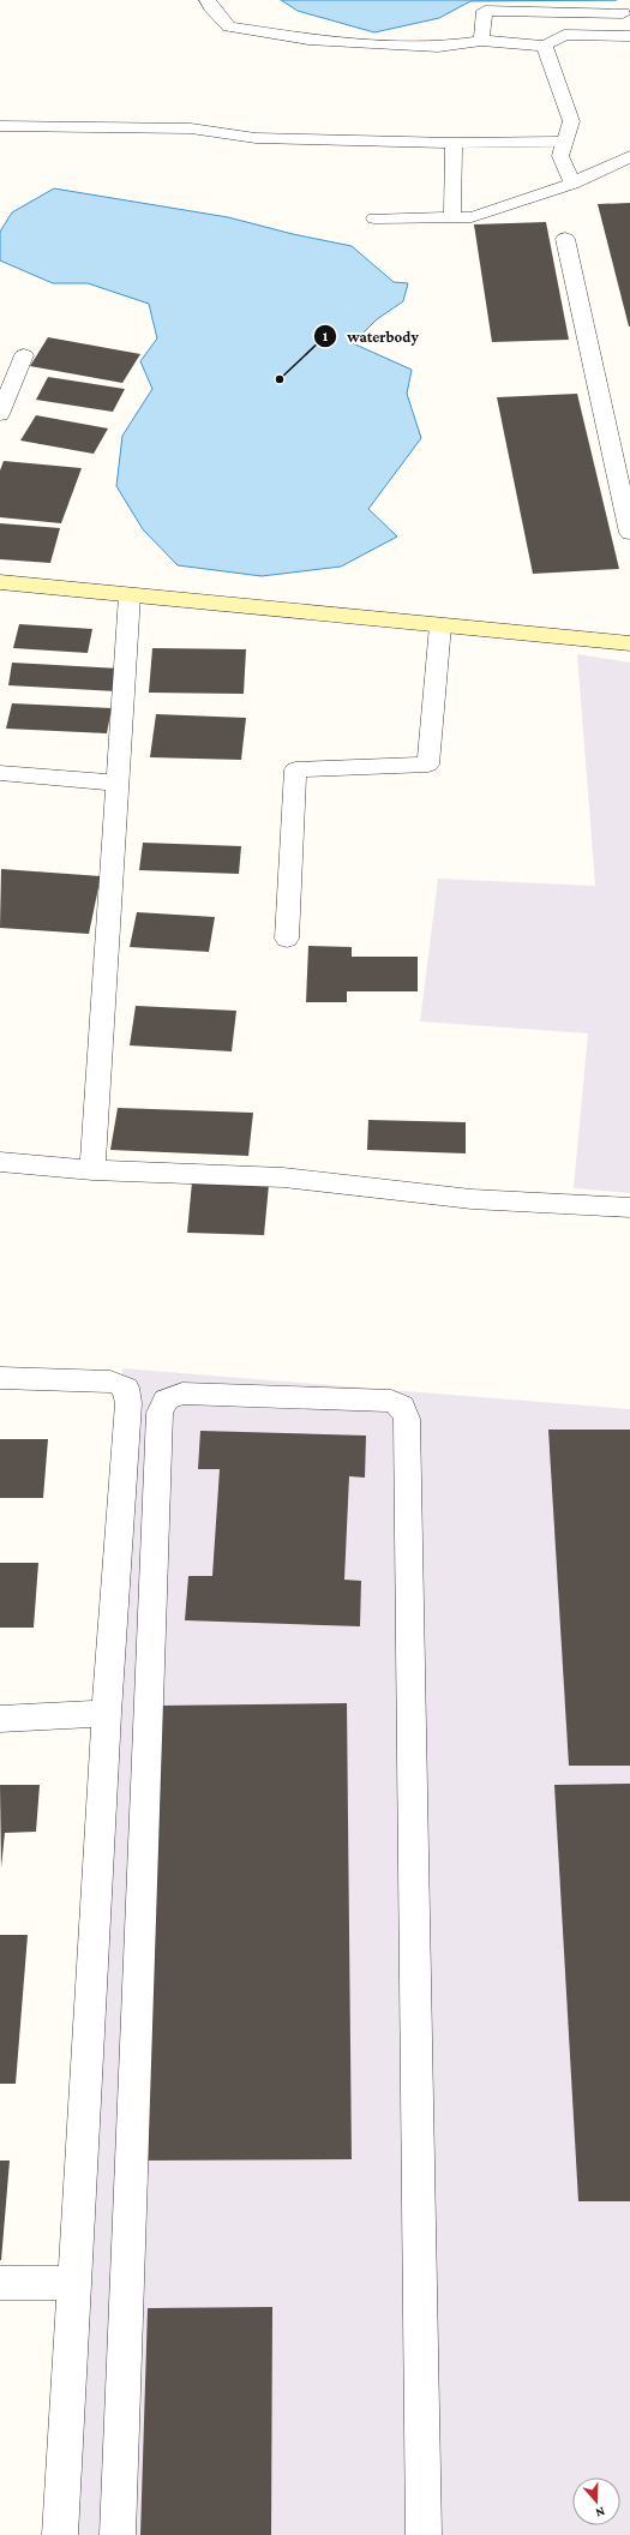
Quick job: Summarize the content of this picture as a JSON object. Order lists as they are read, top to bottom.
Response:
{
  "places": ["waterbody"],
  "north": "bottom"
}
